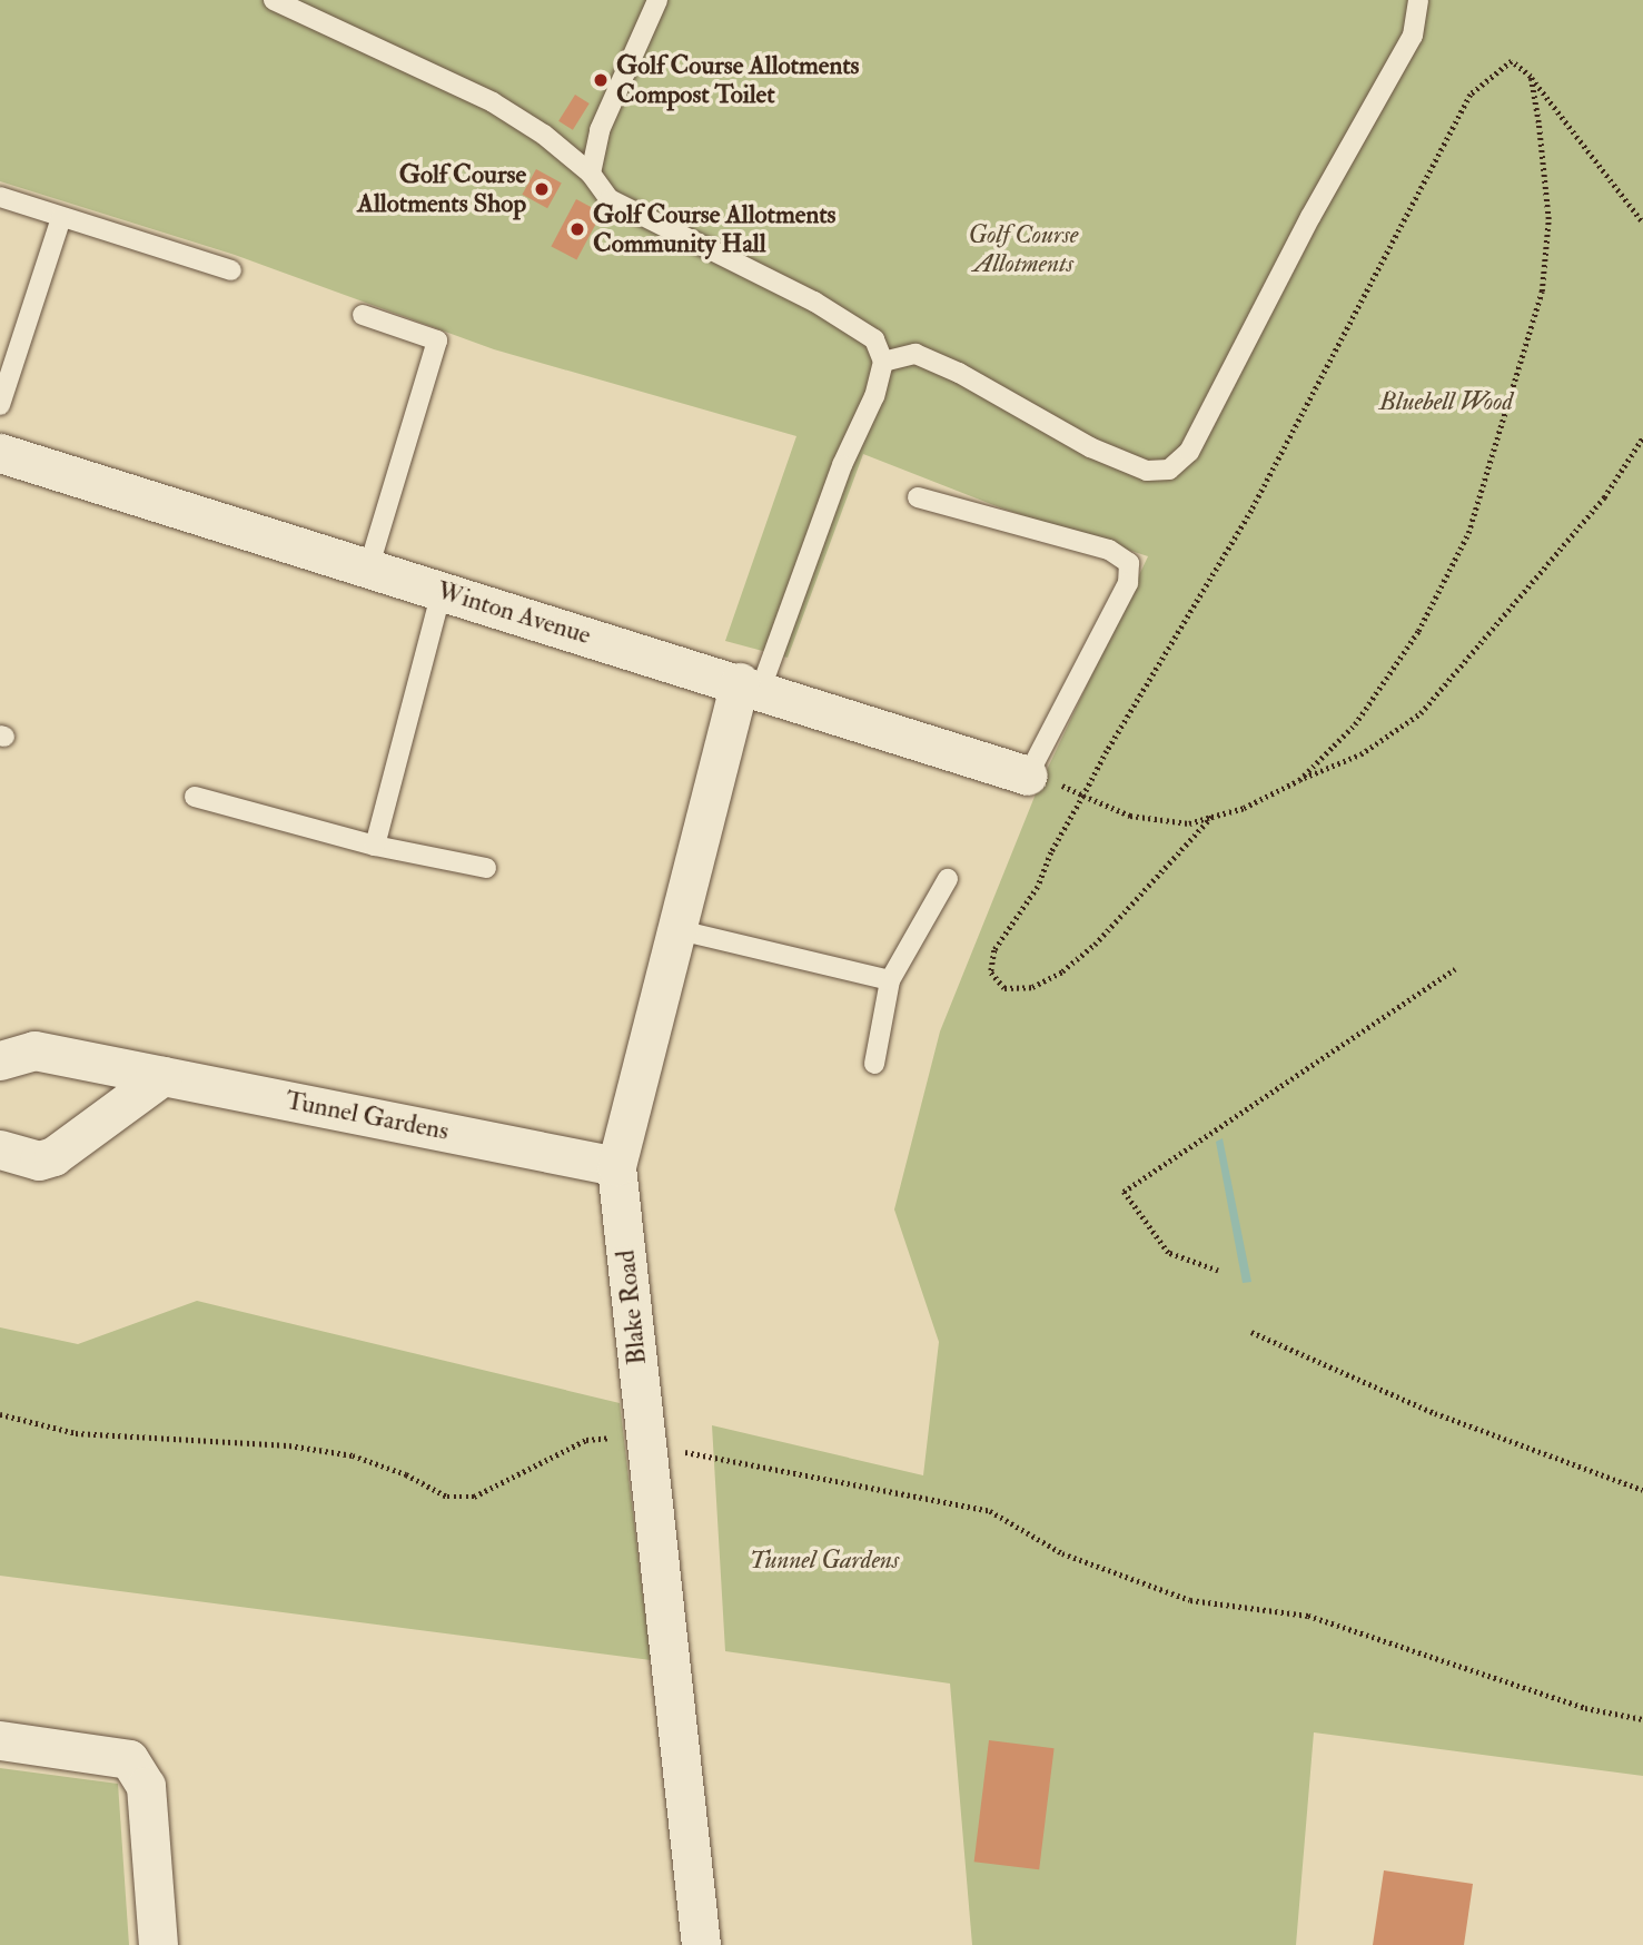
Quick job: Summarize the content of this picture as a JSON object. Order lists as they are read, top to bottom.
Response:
{
  "streets": {
    "street": ["Winton Avenue", "Tunnel Gardens", "Blake Road"]
  },
  "crossings": [
    ["Winton Avenue", "Blake Road"],
    ["Tunnel Gardens", "Blake Road"]
  ],
  "parks": ["Golf Course Allotments", "Bluebell Wood", "Tunnel Gardens"],
  "places": ["Golf Course Allotments Compost Toilet", "Golf Course Allotments Shop", "Golf Course Allotments Community Hall"]
}
